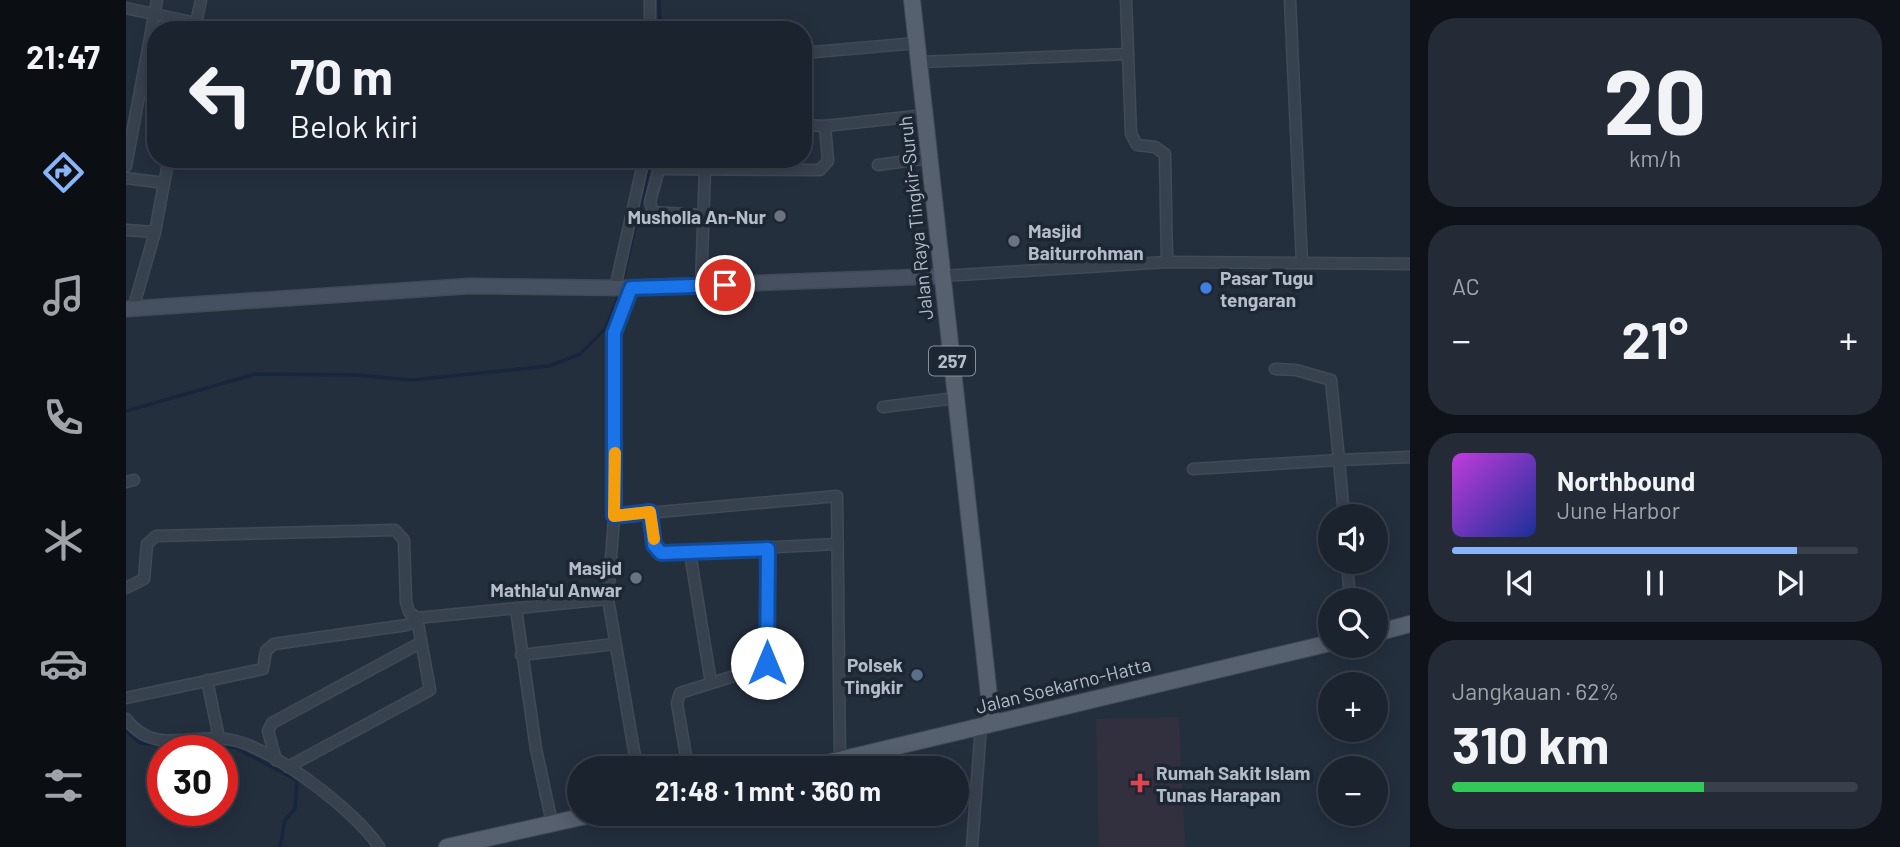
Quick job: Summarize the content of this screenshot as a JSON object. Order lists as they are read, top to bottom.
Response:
{
  "streets": {
    "main road": ["Jalan Raya Tingkir-Suruh", "257", "Jalan Soekarno-Hatta"]
  },
  "crossings": [
    ["Jalan Raya Tingkir-Suruh", "Jalan Soekarno-Hatta"]
  ],
  "places": {
    "other": [
      "Musholla An-Nur",
      "Masjid Baiturrohman",
      "Pasar Tugu tengaran",
      "Masjid Mathla'ul Anwar",
      "Polsek Tingkir"
    ],
    "health": ["Rumah Sakit Islam Tunas Harapan"]
  },
  "page": {
    "tabs": "21:47",
    "tile": [
      ["20", "km/h"],
      "AC",
      ["Jangkauan · 62%", "310 km"]
    ],
    "turn": ["70 m", "Belok kiri"],
    "heat": ["−", "21°", "+"],
    "song": ["Northbound", "June Harbor"],
    "map_buttons": ["+", "−"],
    "limit": "30",
    "trip": "21:48 · 1 mnt · 360 m"
  }
}
